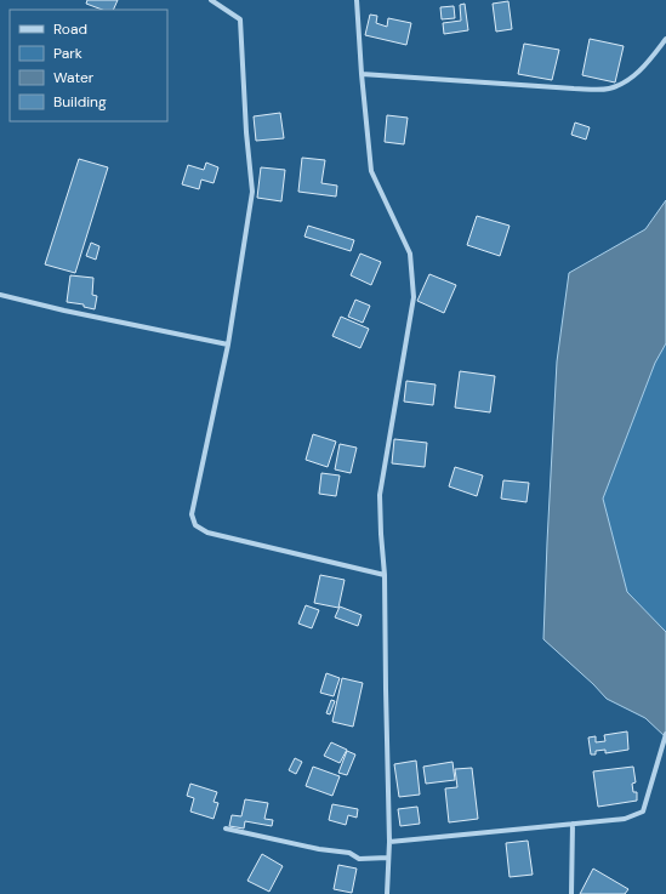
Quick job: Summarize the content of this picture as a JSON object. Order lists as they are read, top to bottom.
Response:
{
  "legend": [
    "Road",
    "Park",
    "Water",
    "Building"
  ]
}
